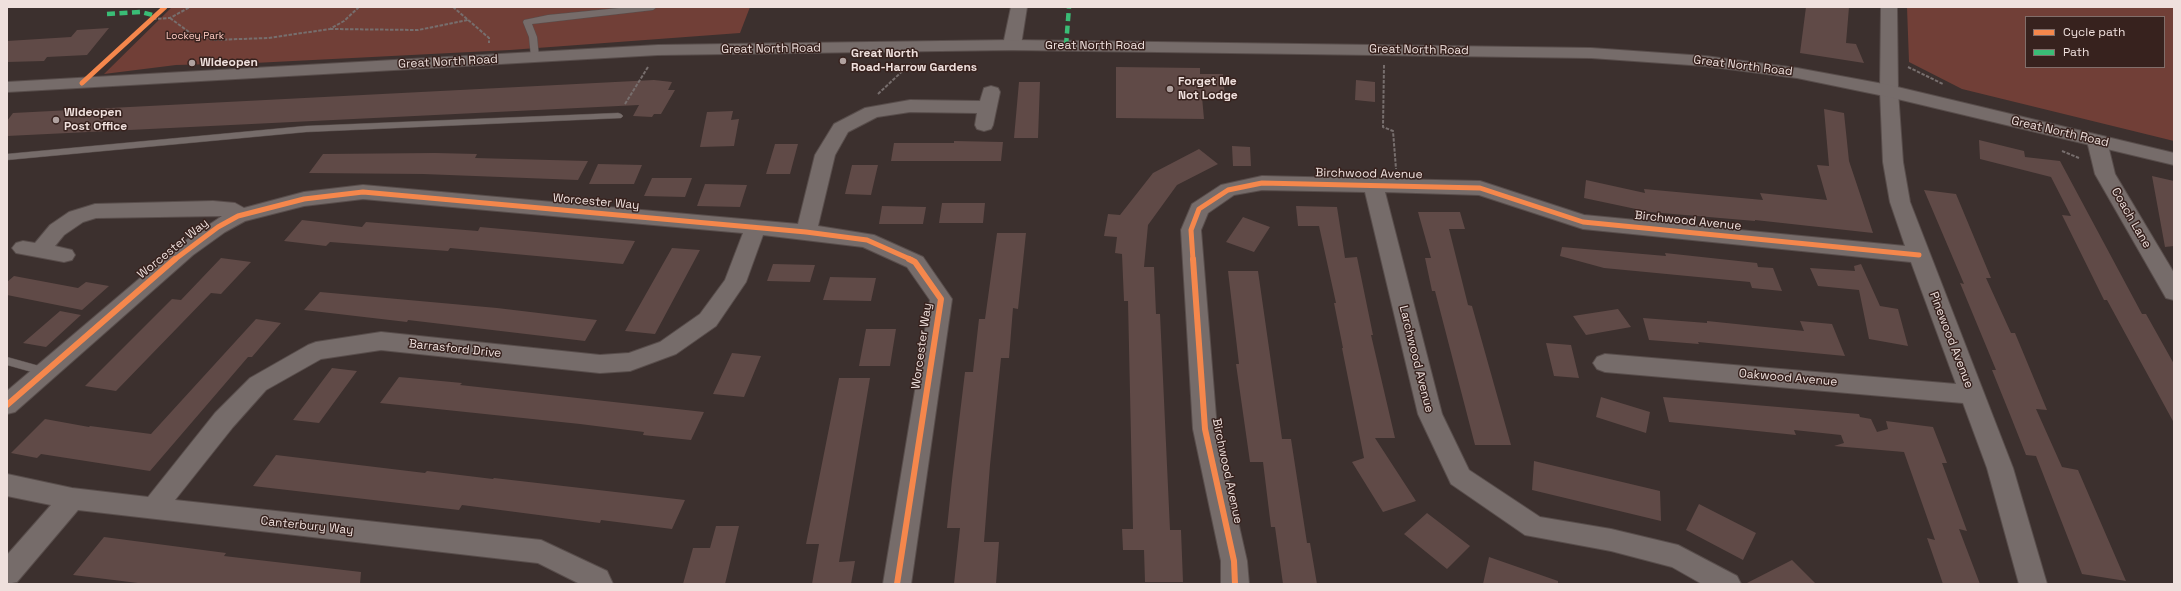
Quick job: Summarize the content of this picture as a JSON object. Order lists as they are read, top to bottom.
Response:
{
  "streets": {
    "street": [
      "Great North Road",
      "Birchwood Avenue",
      "Worcester Way",
      "Coach Lane",
      "Pinewood Avenue",
      "Barrasford Drive",
      "Larchwood Avenue",
      "Oakwood Avenue",
      "Canterbury Way"
    ]
  },
  "crossings": [
    ["Great North Road", "Coach Lane"],
    ["Great North Road", "Pinewood Avenue"],
    ["Birchwood Avenue", "Pinewood Avenue"],
    ["Birchwood Avenue", "Larchwood Avenue"],
    ["Worcester Way", "Barrasford Drive"],
    ["Pinewood Avenue", "Oakwood Avenue"],
    ["Barrasford Drive", "Canterbury Way"]
  ],
  "parks": ["Lockey Park"],
  "places": [
    "Great North Road-Harrow Gardens",
    "Wideopen",
    "Forget Me Not Lodge",
    "Wideopen Post Office"
  ],
  "legend": ["Cycle path", "Path"]
}
